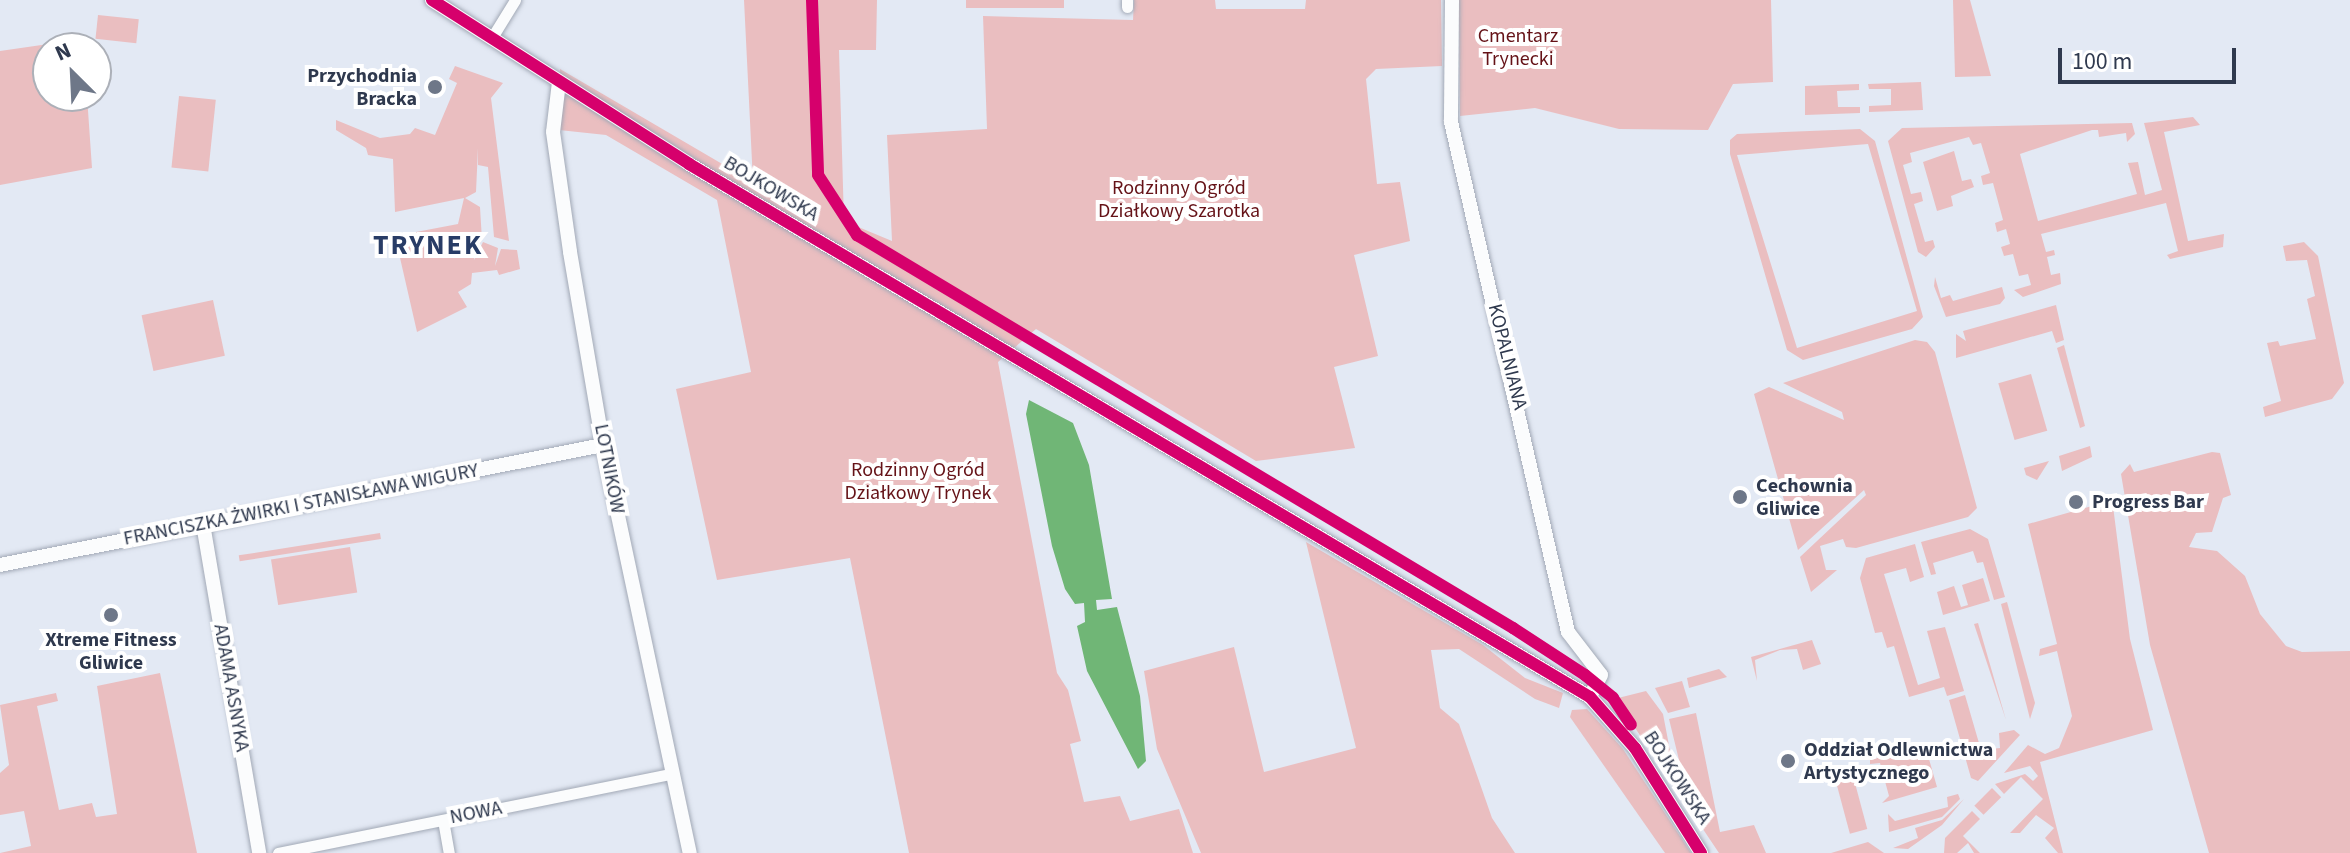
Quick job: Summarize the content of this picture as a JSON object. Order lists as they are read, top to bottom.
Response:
{
  "streets": {
    "street": [
      "BOJKOWSKA",
      "KOPALNIANA",
      "LOTNIKÓW",
      "FRANCISZKA ŻWIRKI I STANISŁAWA WIGURY",
      "ADAMA ASNYKA",
      "NOWA"
    ]
  },
  "crossings": [
    ["BOJKOWSKA", "KOPALNIANA"],
    ["BOJKOWSKA", "LOTNIKÓW"],
    ["LOTNIKÓW", "FRANCISZKA ŻWIRKI I STANISŁAWA WIGURY"],
    ["LOTNIKÓW", "NOWA"],
    ["FRANCISZKA ŻWIRKI I STANISŁAWA WIGURY", "ADAMA ASNYKA"]
  ],
  "districts": ["TRYNEK"],
  "parks": ["Cmentarz Trynecki", "Rodzinny Ogród Działkowy Szarotka", "Rodzinny Ogród Działkowy Trynek"],
  "places": [
    "Przychodnia Bracka",
    "Cechownia Gliwice",
    "Progress Bar",
    "Xtreme Fitness Gliwice",
    "Oddział Odlewnictwa Artystycznego"
  ],
  "scale_bar": "100 m",
  "north": "top left"
}
